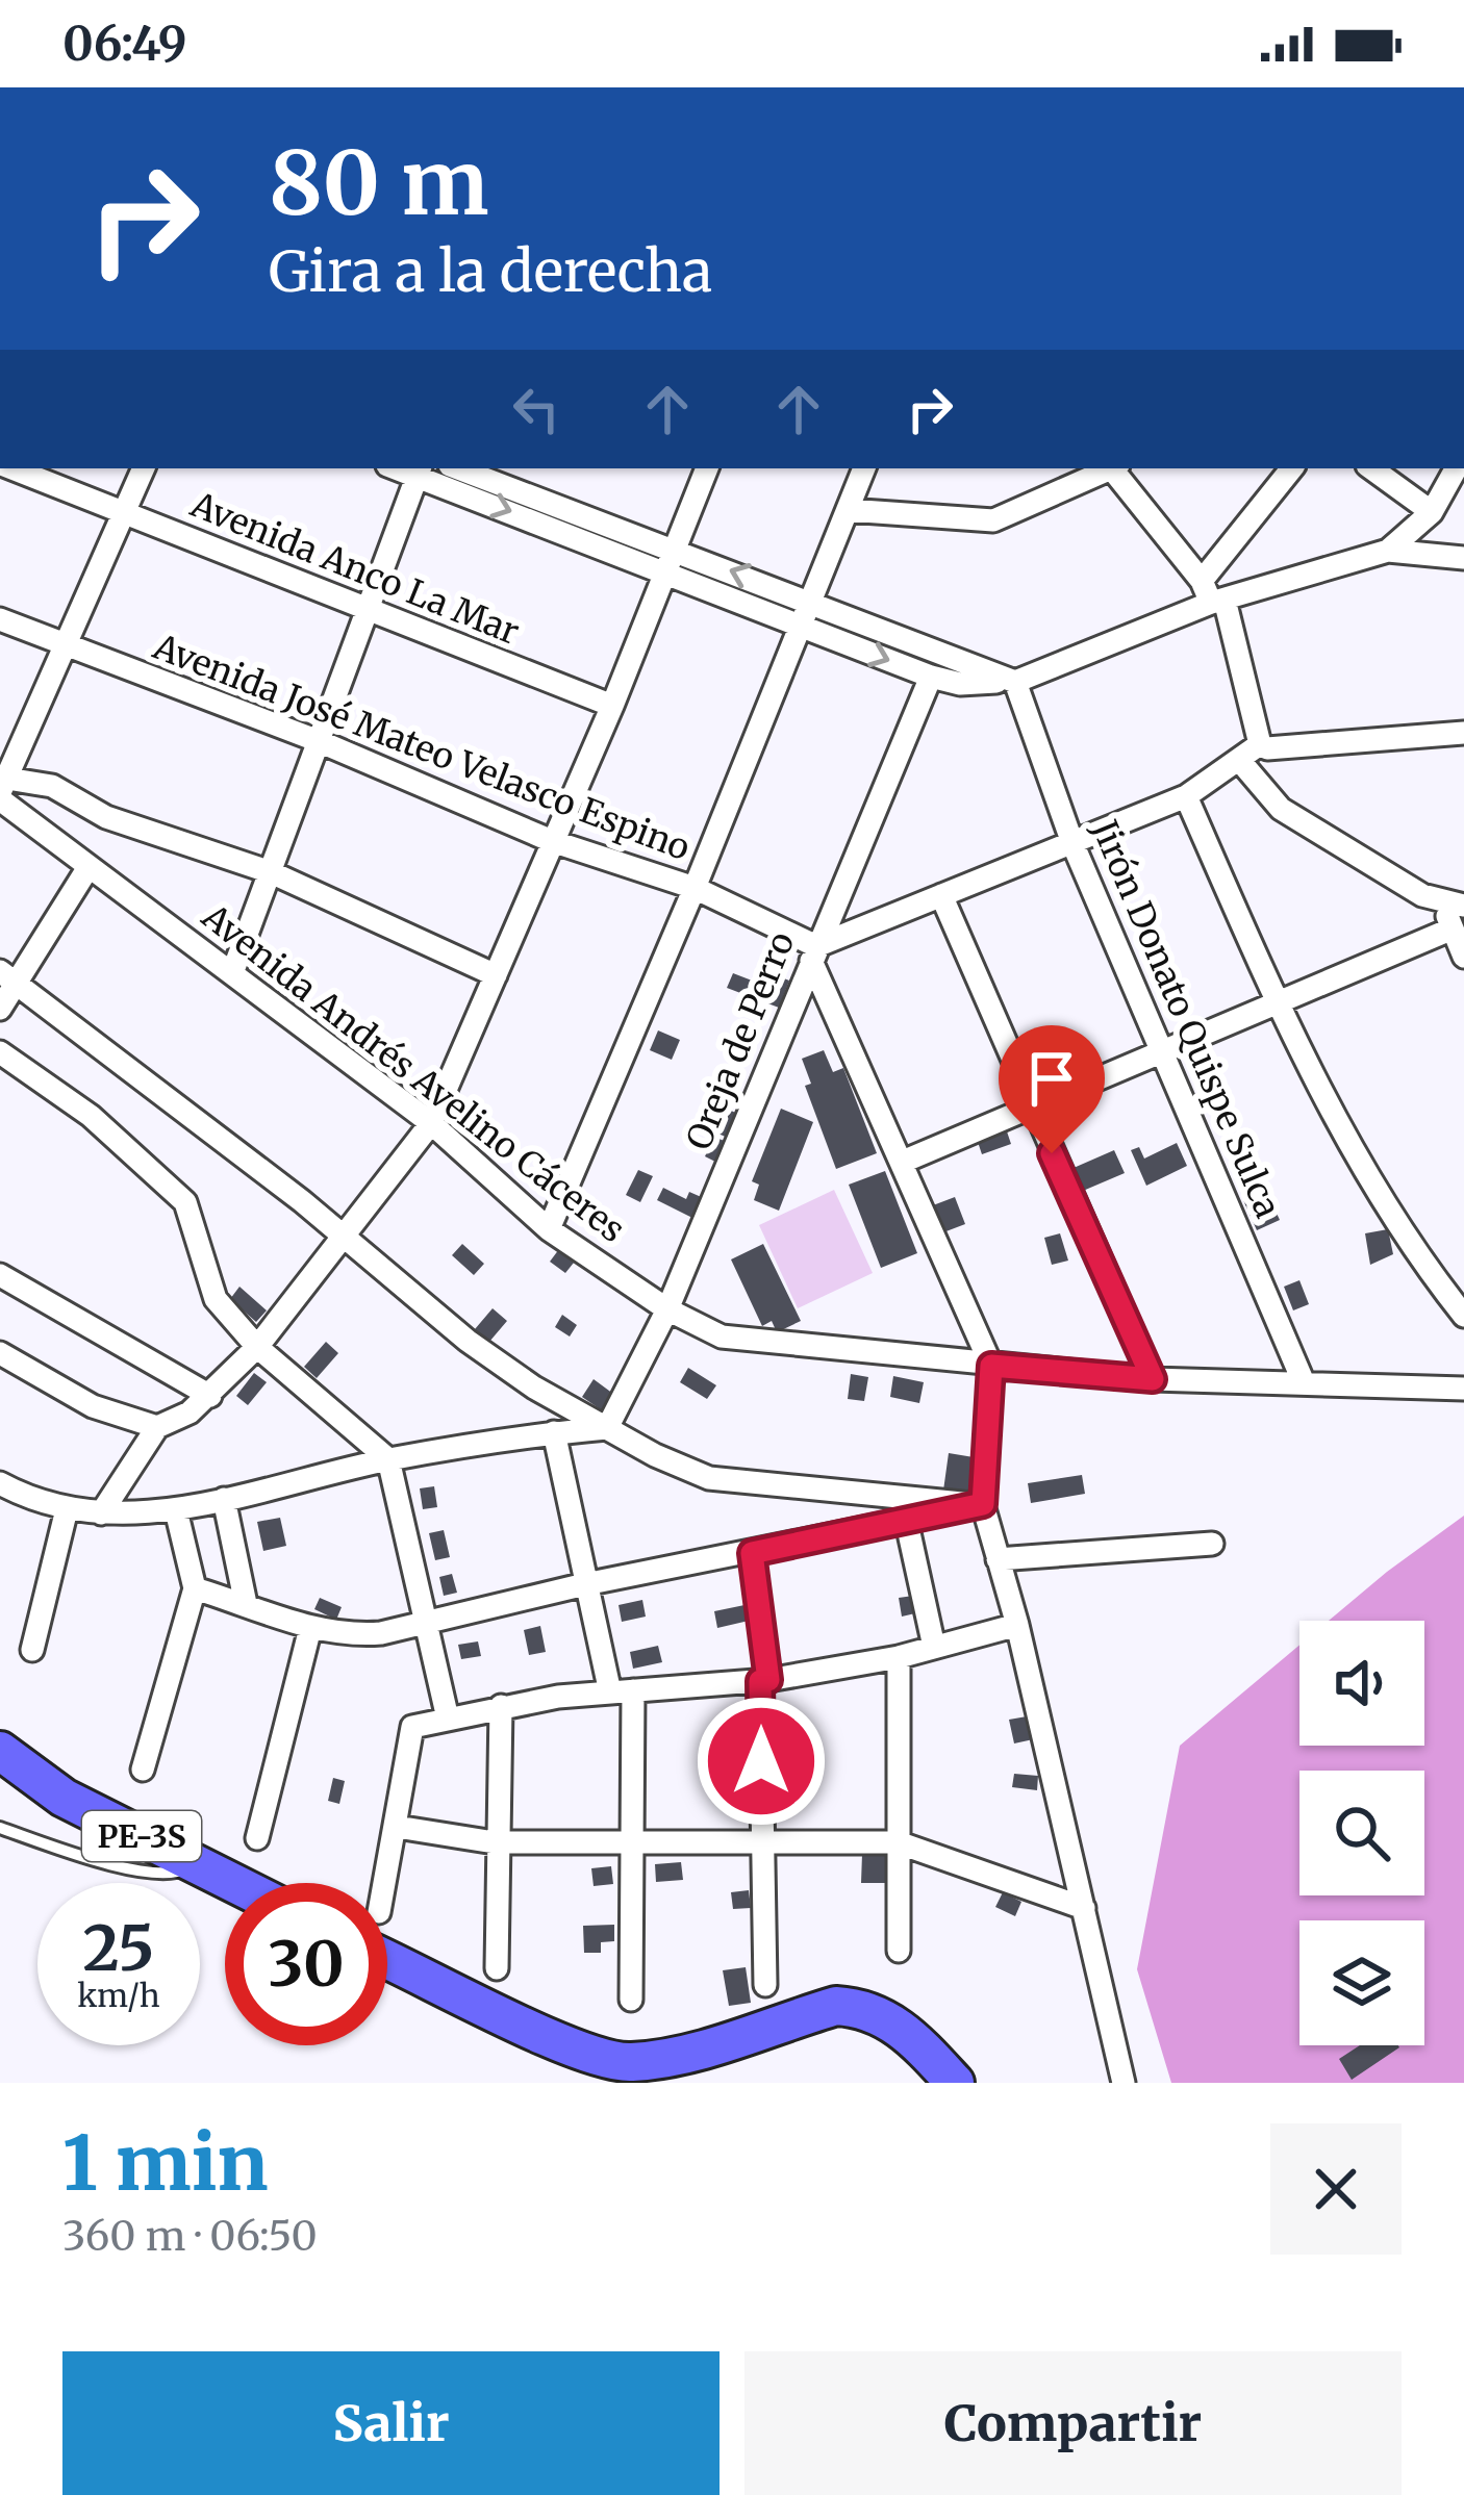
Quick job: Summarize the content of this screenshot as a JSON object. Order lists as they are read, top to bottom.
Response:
{
  "streets": {
    "highway": ["PE-3S"],
    "street": [
      "Avenida Anco La Mar",
      "Avenida José Mateo Velasco Espino",
      "Jirón Donato Quispe Sulca",
      "Oreja de Perro",
      "Avenida Andrés Avelino Cáceres"
    ]
  },
  "crossings": [
    ["Avenida José Mateo Velasco Espino", "Oreja de Perro"],
    ["Jirón Donato Quispe Sulca", "Avenida Andrés Avelino Cáceres"],
    ["Oreja de Perro", "Avenida Andrés Avelino Cáceres"]
  ],
  "page": {
    "status": "06:49",
    "turn": ["80 m", "Gira a la derecha"],
    "speed": "25 km/h",
    "limit": "30",
    "heading": ["1 min", "360 m · 06:50"],
    "buttons": ["Salir", "Compartir"]
  }
}
